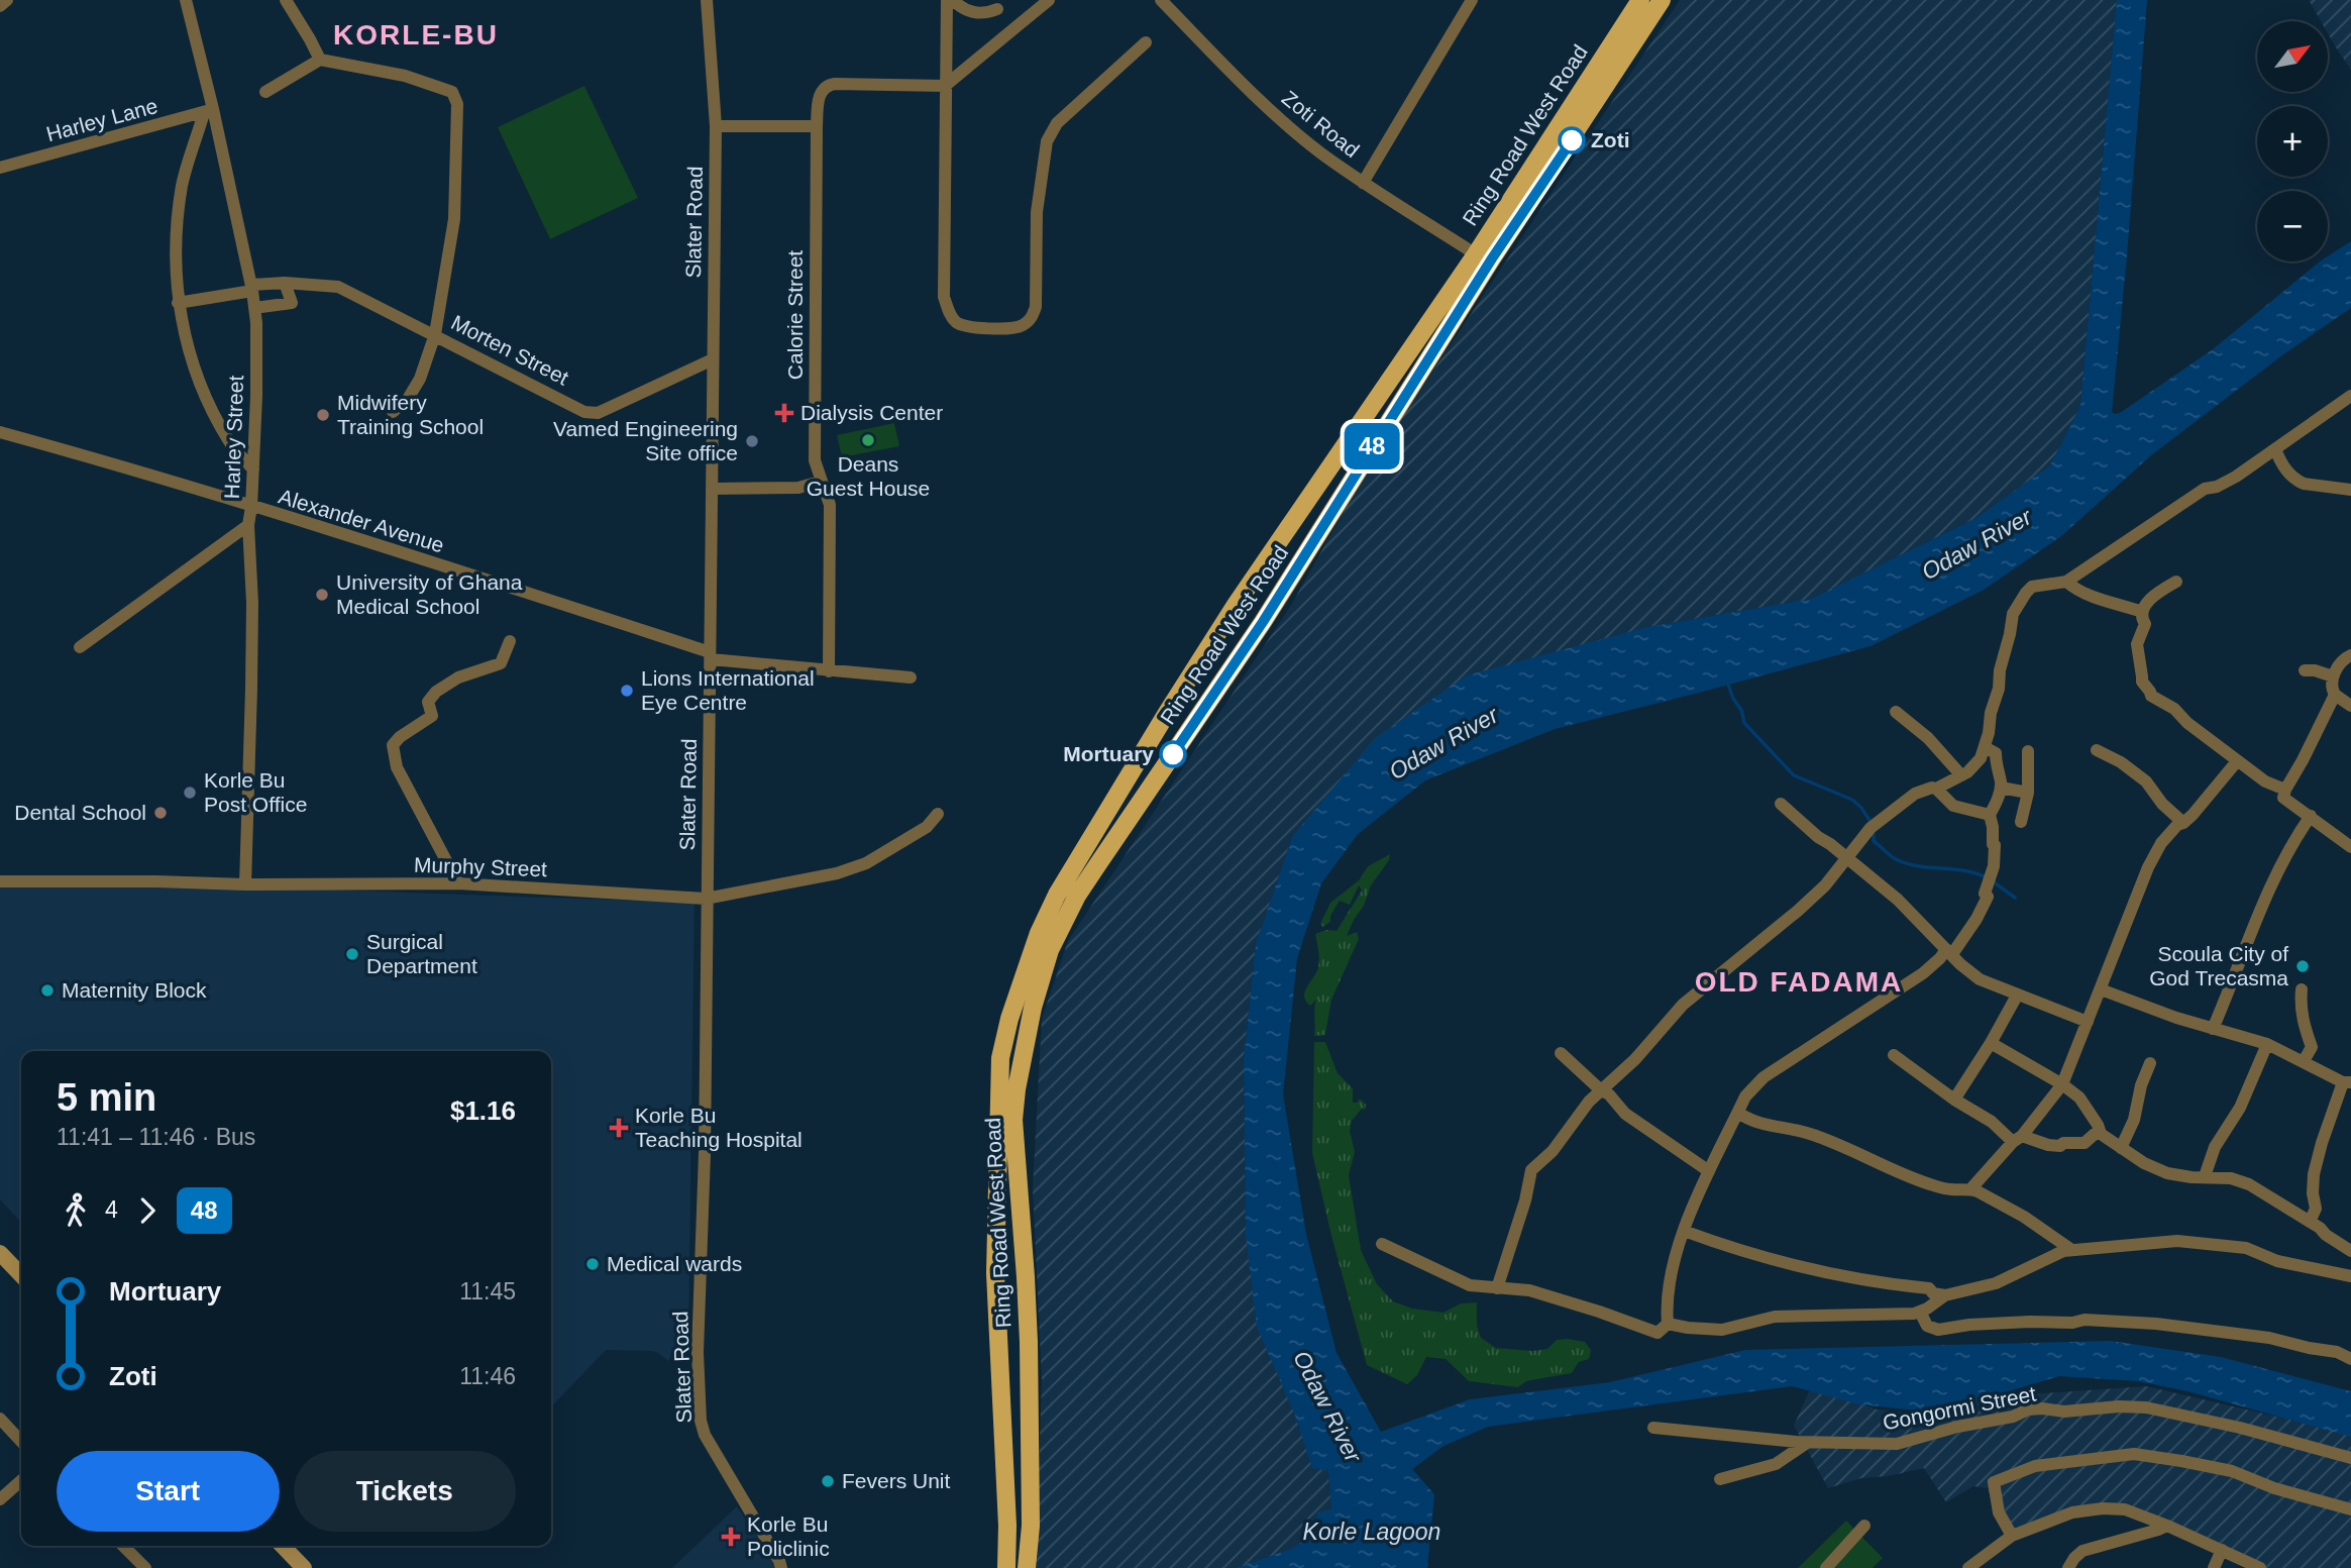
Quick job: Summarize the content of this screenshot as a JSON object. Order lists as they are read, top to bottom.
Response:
{
  "streets": {
    "main road": ["Ring Road West Road"],
    "street": [
      "Harley Lane",
      "Zoti Road",
      "Slater Road",
      "Calorie Street",
      "Morten Street",
      "Harley Street",
      "Alexander Avenue",
      "Murphy Street",
      "Gongormi Street"
    ]
  },
  "crossings": [
    ["Harley Lane", "Harley Street"],
    ["Zoti Road", "Ring Road West Road"],
    ["Slater Road", "Morten Street"],
    ["Slater Road", "Alexander Avenue"],
    ["Slater Road", "Murphy Street"],
    ["Calorie Street", "Alexander Avenue"],
    ["Morten Street", "Harley Street"],
    ["Harley Street", "Alexander Avenue"],
    ["Harley Street", "Murphy Street"]
  ],
  "districts": ["KORLE-BU", "OLD FADAMA"],
  "water": ["Odaw River", "Korle Lagoon"],
  "places": {
    "other": [
      "Zoti",
      "Midwifery Training School",
      "Deans Guest House",
      "Vamed Engineering Site office",
      "University of Ghana Medical School",
      "Lions International Eye Centre",
      "Mortuary",
      "Korle Bu Post Office",
      "Dental School",
      "Surgical Department",
      "Scoula City of God Trecasma",
      "Maternity Block",
      "Medical wards",
      "Fevers Unit"
    ],
    "health": ["Dialysis Center", "Korle Bu Teaching Hospital", "Korle Bu Policlinic"]
  },
  "lines": ["bus line 48"],
  "north": "top right",
  "page": {
    "on_map": "48",
    "map_buttons": ["+", "−"],
    "heading": ["5 min", "11:41 – 11:46 · Bus", "$1.16"],
    "legs": ["4", "48"],
    "list": [
      {
        "name": "Mortuary",
        "value": "11:45"
      },
      {
        "name": "Zoti",
        "value": "11:46"
      }
    ],
    "buttons": ["Start", "Tickets"]
  }
}
